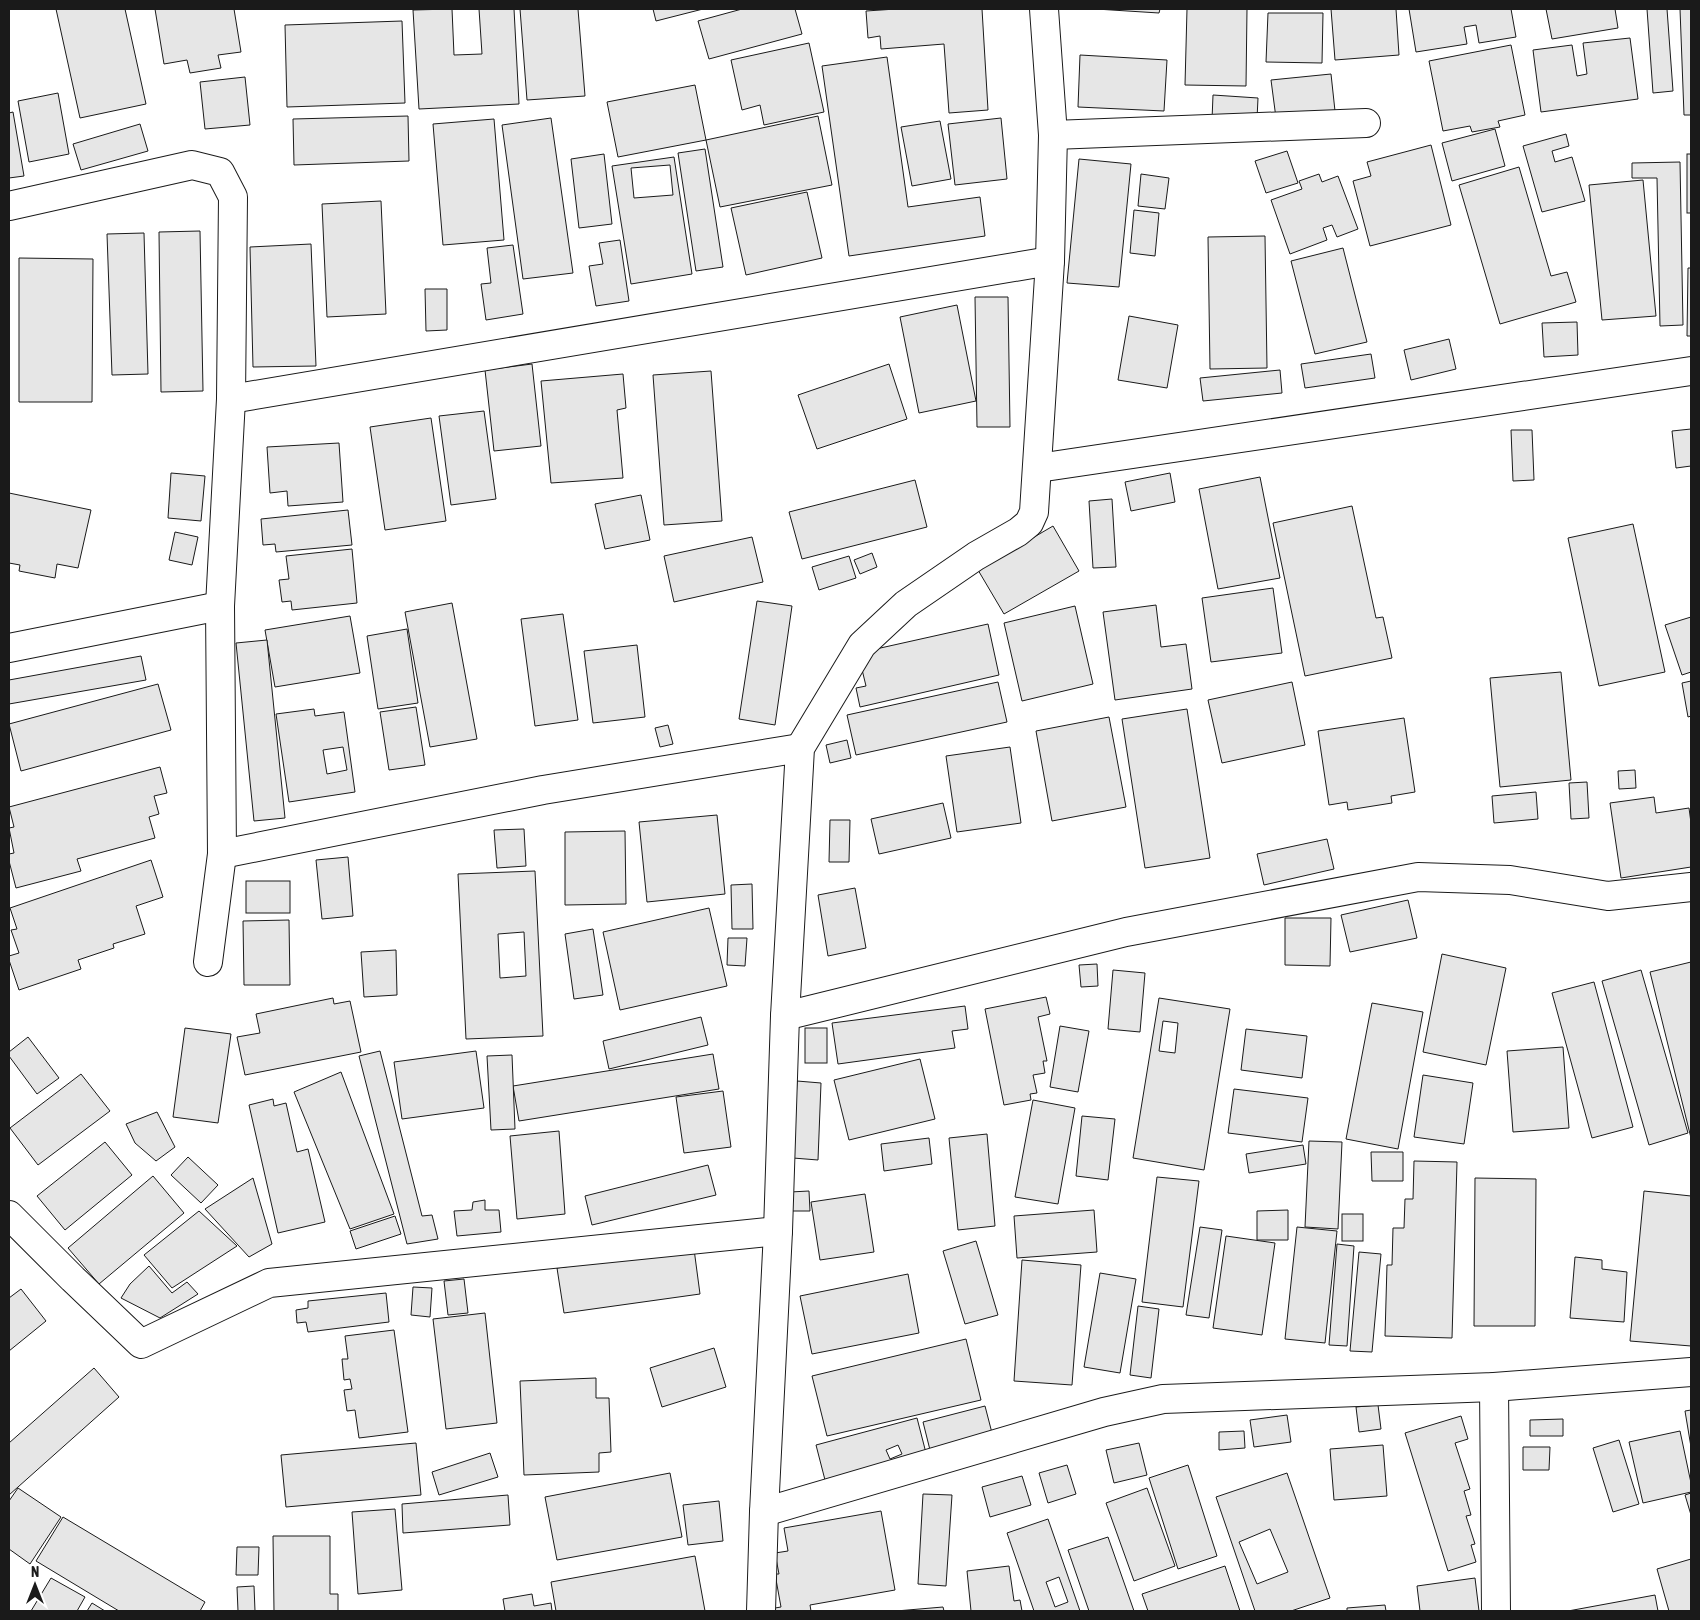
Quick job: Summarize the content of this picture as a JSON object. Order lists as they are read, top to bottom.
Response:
{
  "north": "top"
}
